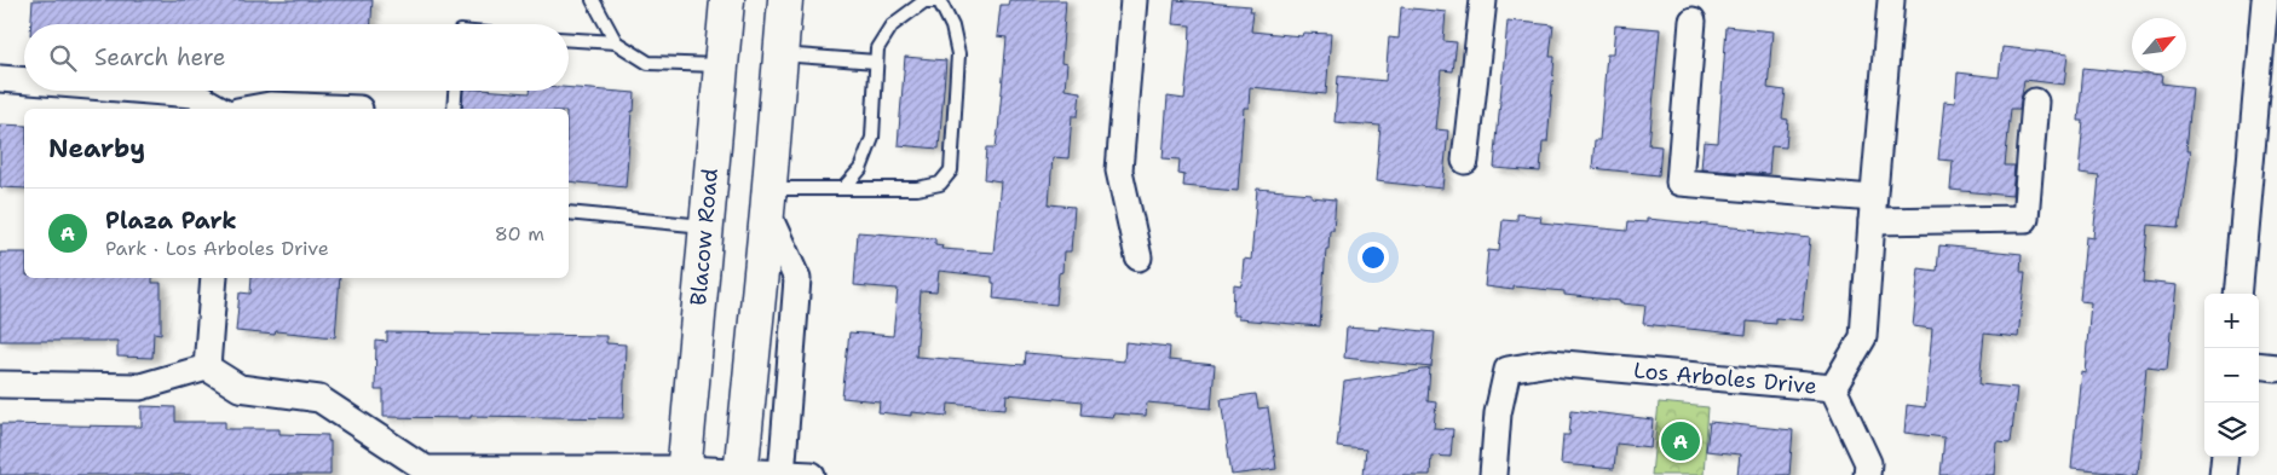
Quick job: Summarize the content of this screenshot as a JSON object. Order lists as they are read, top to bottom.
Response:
{
  "streets": {
    "main road": ["Blacow Road"],
    "street": ["Los Arboles Drive"]
  },
  "north": "top right",
  "page": {
    "search": "Search here",
    "heading": "Nearby",
    "list": [
      {
        "mark": "A",
        "name": "Plaza Park",
        "note": "Park · Los Arboles Drive",
        "value": "80 m"
      }
    ],
    "map_buttons": ["+", "−"],
    "pins": "A"
  }
}
